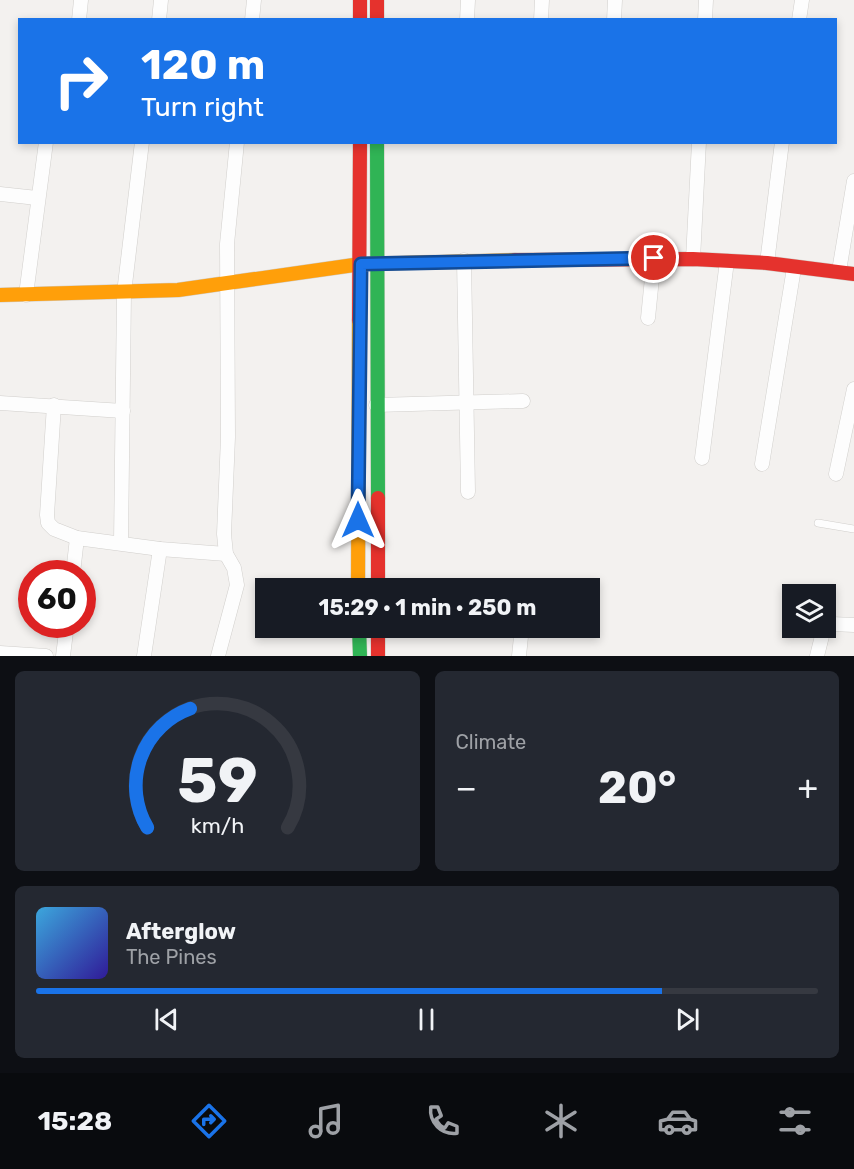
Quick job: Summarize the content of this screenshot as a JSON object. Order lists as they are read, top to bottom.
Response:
{
  "page": {
    "turn": ["120 m", "Turn right"],
    "limit": "60",
    "trip": "15:29 · 1 min · 250 m",
    "tile": "Climate",
    "heat": ["−", "20°", "+"],
    "song": ["Afterglow", "The Pines"],
    "tabs": "15:28",
    "gauge": ["59", "km/h"]
  }
}
